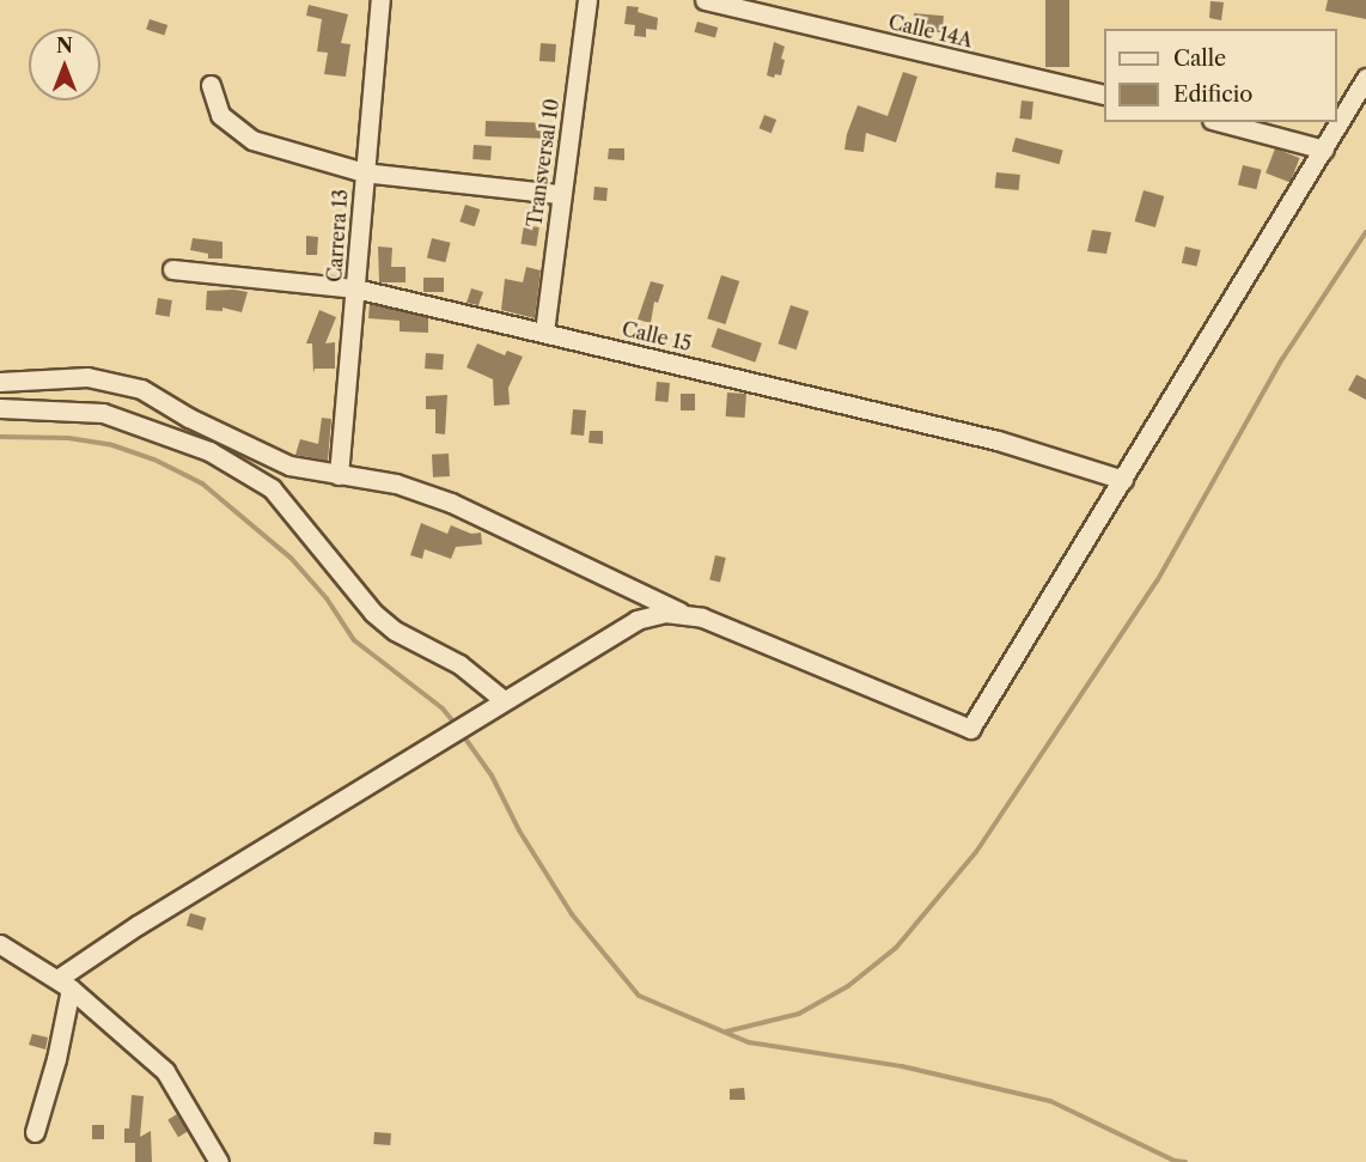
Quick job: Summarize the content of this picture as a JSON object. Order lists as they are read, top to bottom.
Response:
{
  "streets": {
    "street": [
      "Calle 14A",
      "Transversal 10",
      "Carrera 13",
      "Calle 15"
    ]
  },
  "crossings": [
    ["Transversal 10", "Calle 15"],
    ["Carrera 13", "Calle 15"]
  ],
  "legend": ["Calle", "Edificio"],
  "north": "top"
}
